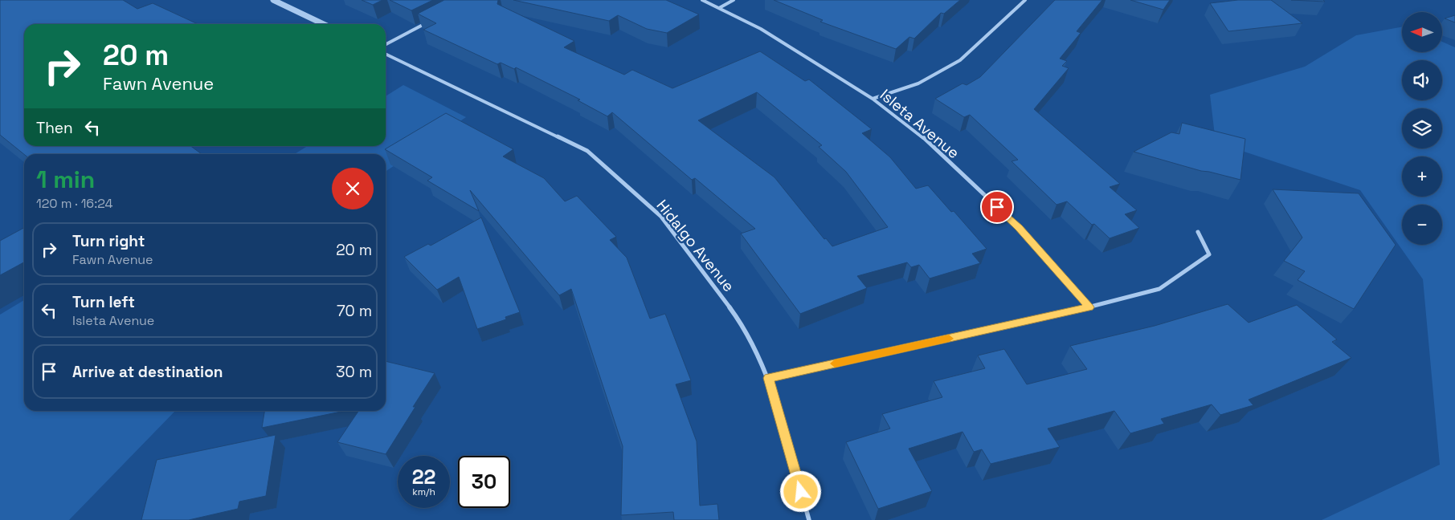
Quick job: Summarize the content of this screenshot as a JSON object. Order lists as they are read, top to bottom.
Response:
{
  "streets": {
    "street": ["Isleta Avenue", "Hidalgo Avenue"]
  },
  "north": "left",
  "page": {
    "map_buttons": ["+", "−"],
    "turn": ["20 m", "Fawn Avenue"],
    "then": "Then",
    "heading": ["1 min", "120 m · 16:24"],
    "list": [
      {
        "name": "Turn right",
        "note": "Fawn Avenue",
        "value": "20 m"
      },
      {
        "name": "Turn left",
        "note": "Isleta Avenue",
        "value": "70 m"
      },
      {
        "name": "Arrive at destination",
        "value": "30 m"
      }
    ],
    "speed": "22 km/h",
    "limit": "30"
  }
}
